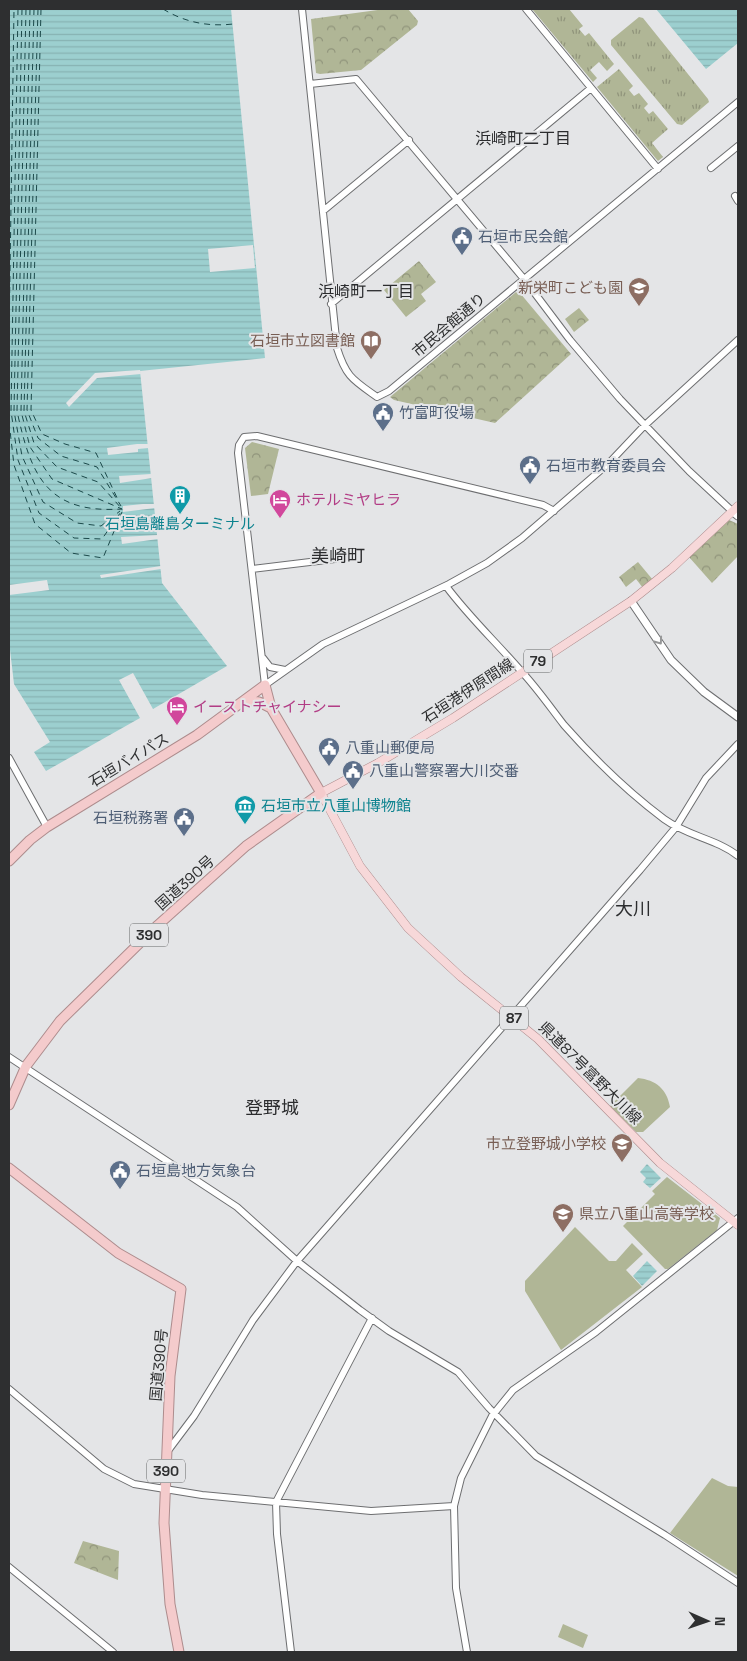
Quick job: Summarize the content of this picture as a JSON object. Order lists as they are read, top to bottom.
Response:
{
  "streets": {
    "highway": ["石垣バイパス", "国道390号", "390"],
    "main road": [
      "79",
      "石垣港伊原間線",
      "87",
      "県道87号富野大川線"
    ],
    "street": ["市民会館通り"]
  },
  "crossings": [
    ["石垣港伊原間線", "国道390号"],
    ["石垣港伊原間線", "県道87号富野大川線"],
    ["国道390号", "県道87号富野大川線"]
  ],
  "districts": [
    "浜崎町二丁目",
    "浜崎町一丁目",
    "美崎町",
    "大川",
    "登野城"
  ],
  "places": {
    "public building": [
      "石垣市民会館",
      "竹富町役場",
      "石垣市教育委員会",
      "八重山郵便局",
      "八重山警察署大川交番",
      "石垣税務署",
      "石垣島地方気象台"
    ],
    "school or university": ["新栄町こども園", "市立登野城小学校", "県立八重山高等学校"],
    "library": ["石垣市立図書館"],
    "building": ["石垣島離島ターミナル"],
    "hotel": ["ホテルミヤヒラ", "イーストチャイナシー"],
    "museum": ["石垣市立八重山博物館"]
  },
  "north": "right"
}
